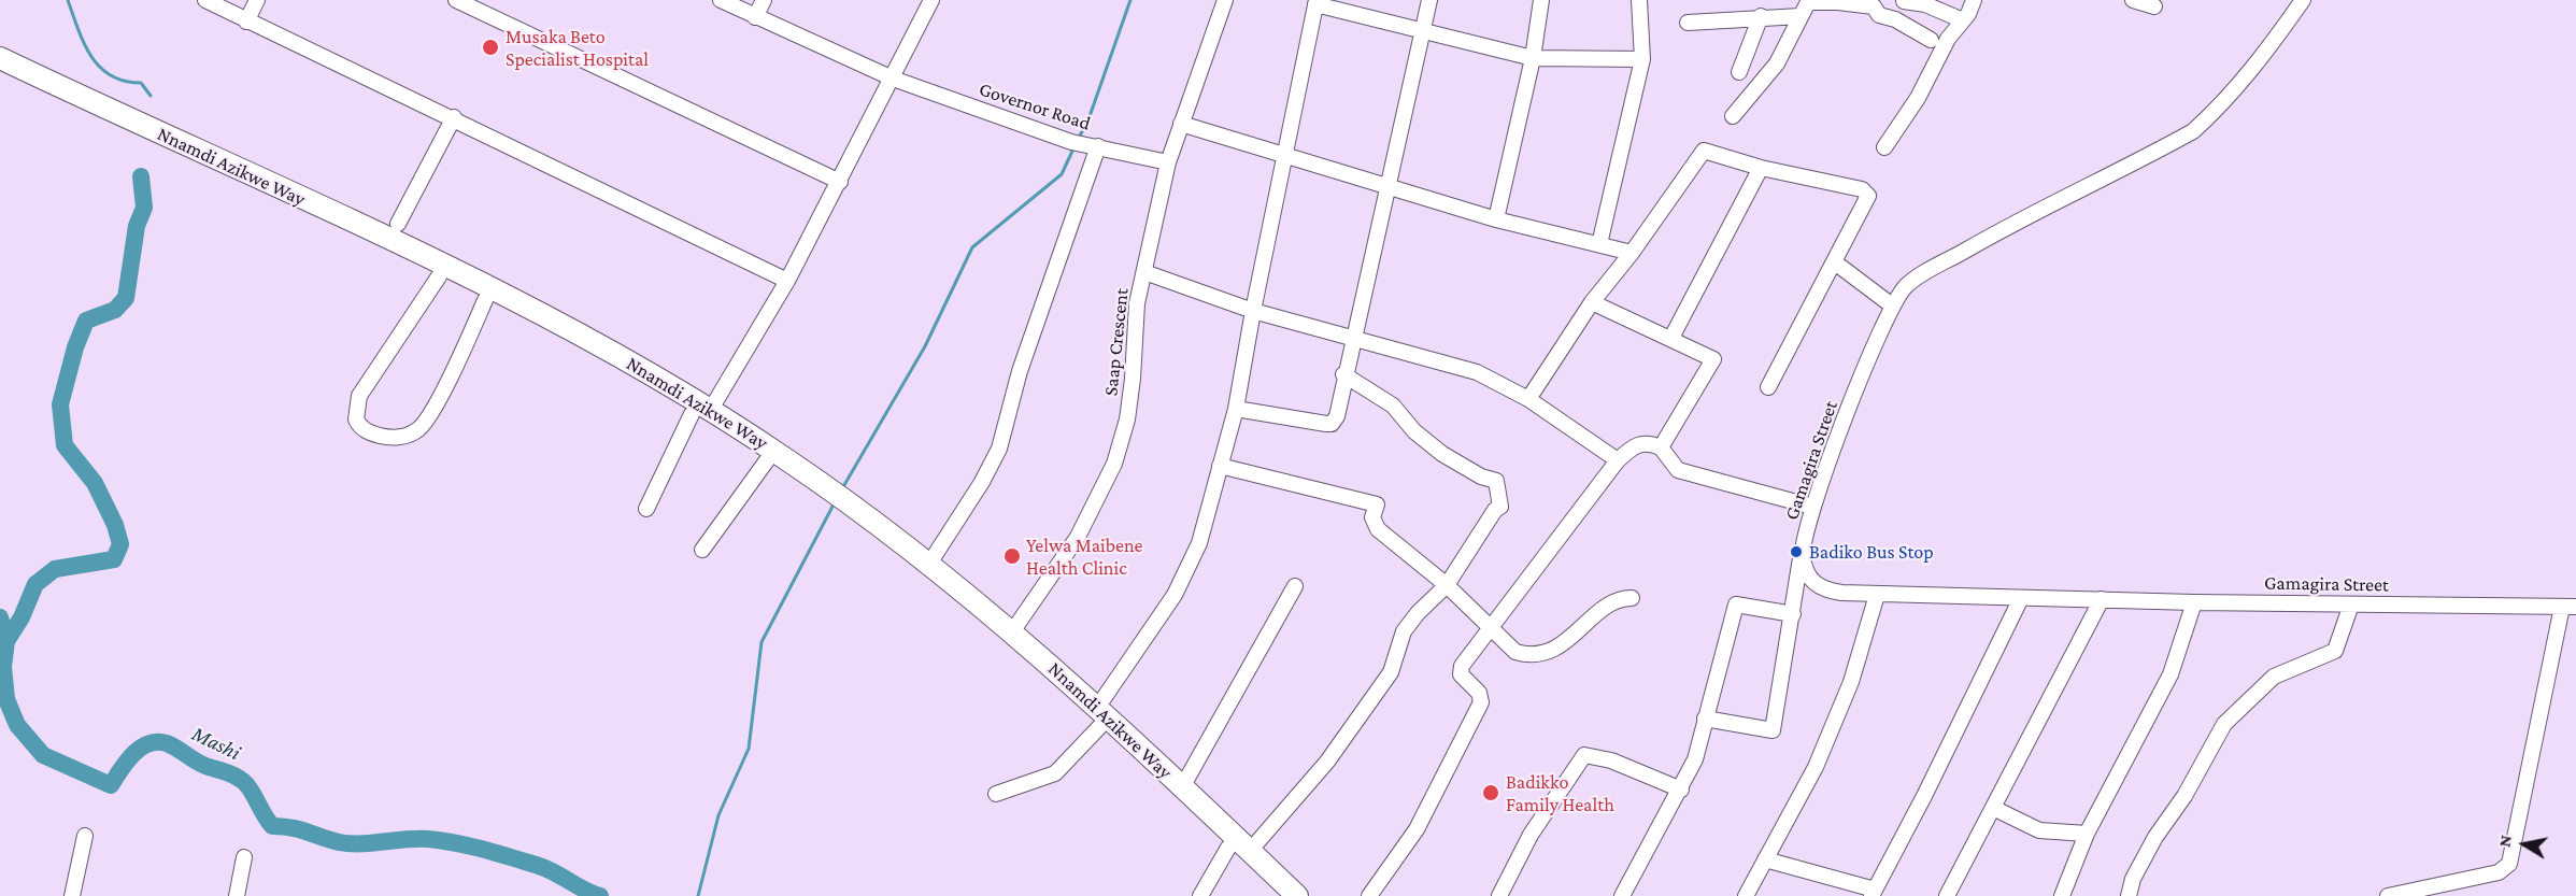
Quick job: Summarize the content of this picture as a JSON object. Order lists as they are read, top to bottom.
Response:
{
  "streets": {
    "highway": ["Nnamdi Azikwe Way"],
    "street": ["Governor Road", "Saap Crescent", "Gamagira Street"]
  },
  "crossings": [
    ["Governor Road", "Saap Crescent"],
    ["Nnamdi Azikwe Way", "Saap Crescent"]
  ],
  "water": ["Mashi"],
  "places": [
    "Musaka Beto Specialist Hospital",
    "Badiko Bus Stop",
    "Yelwa Maibene Health Clinic",
    "Badikko Family Health"
  ],
  "north": "left"
}
